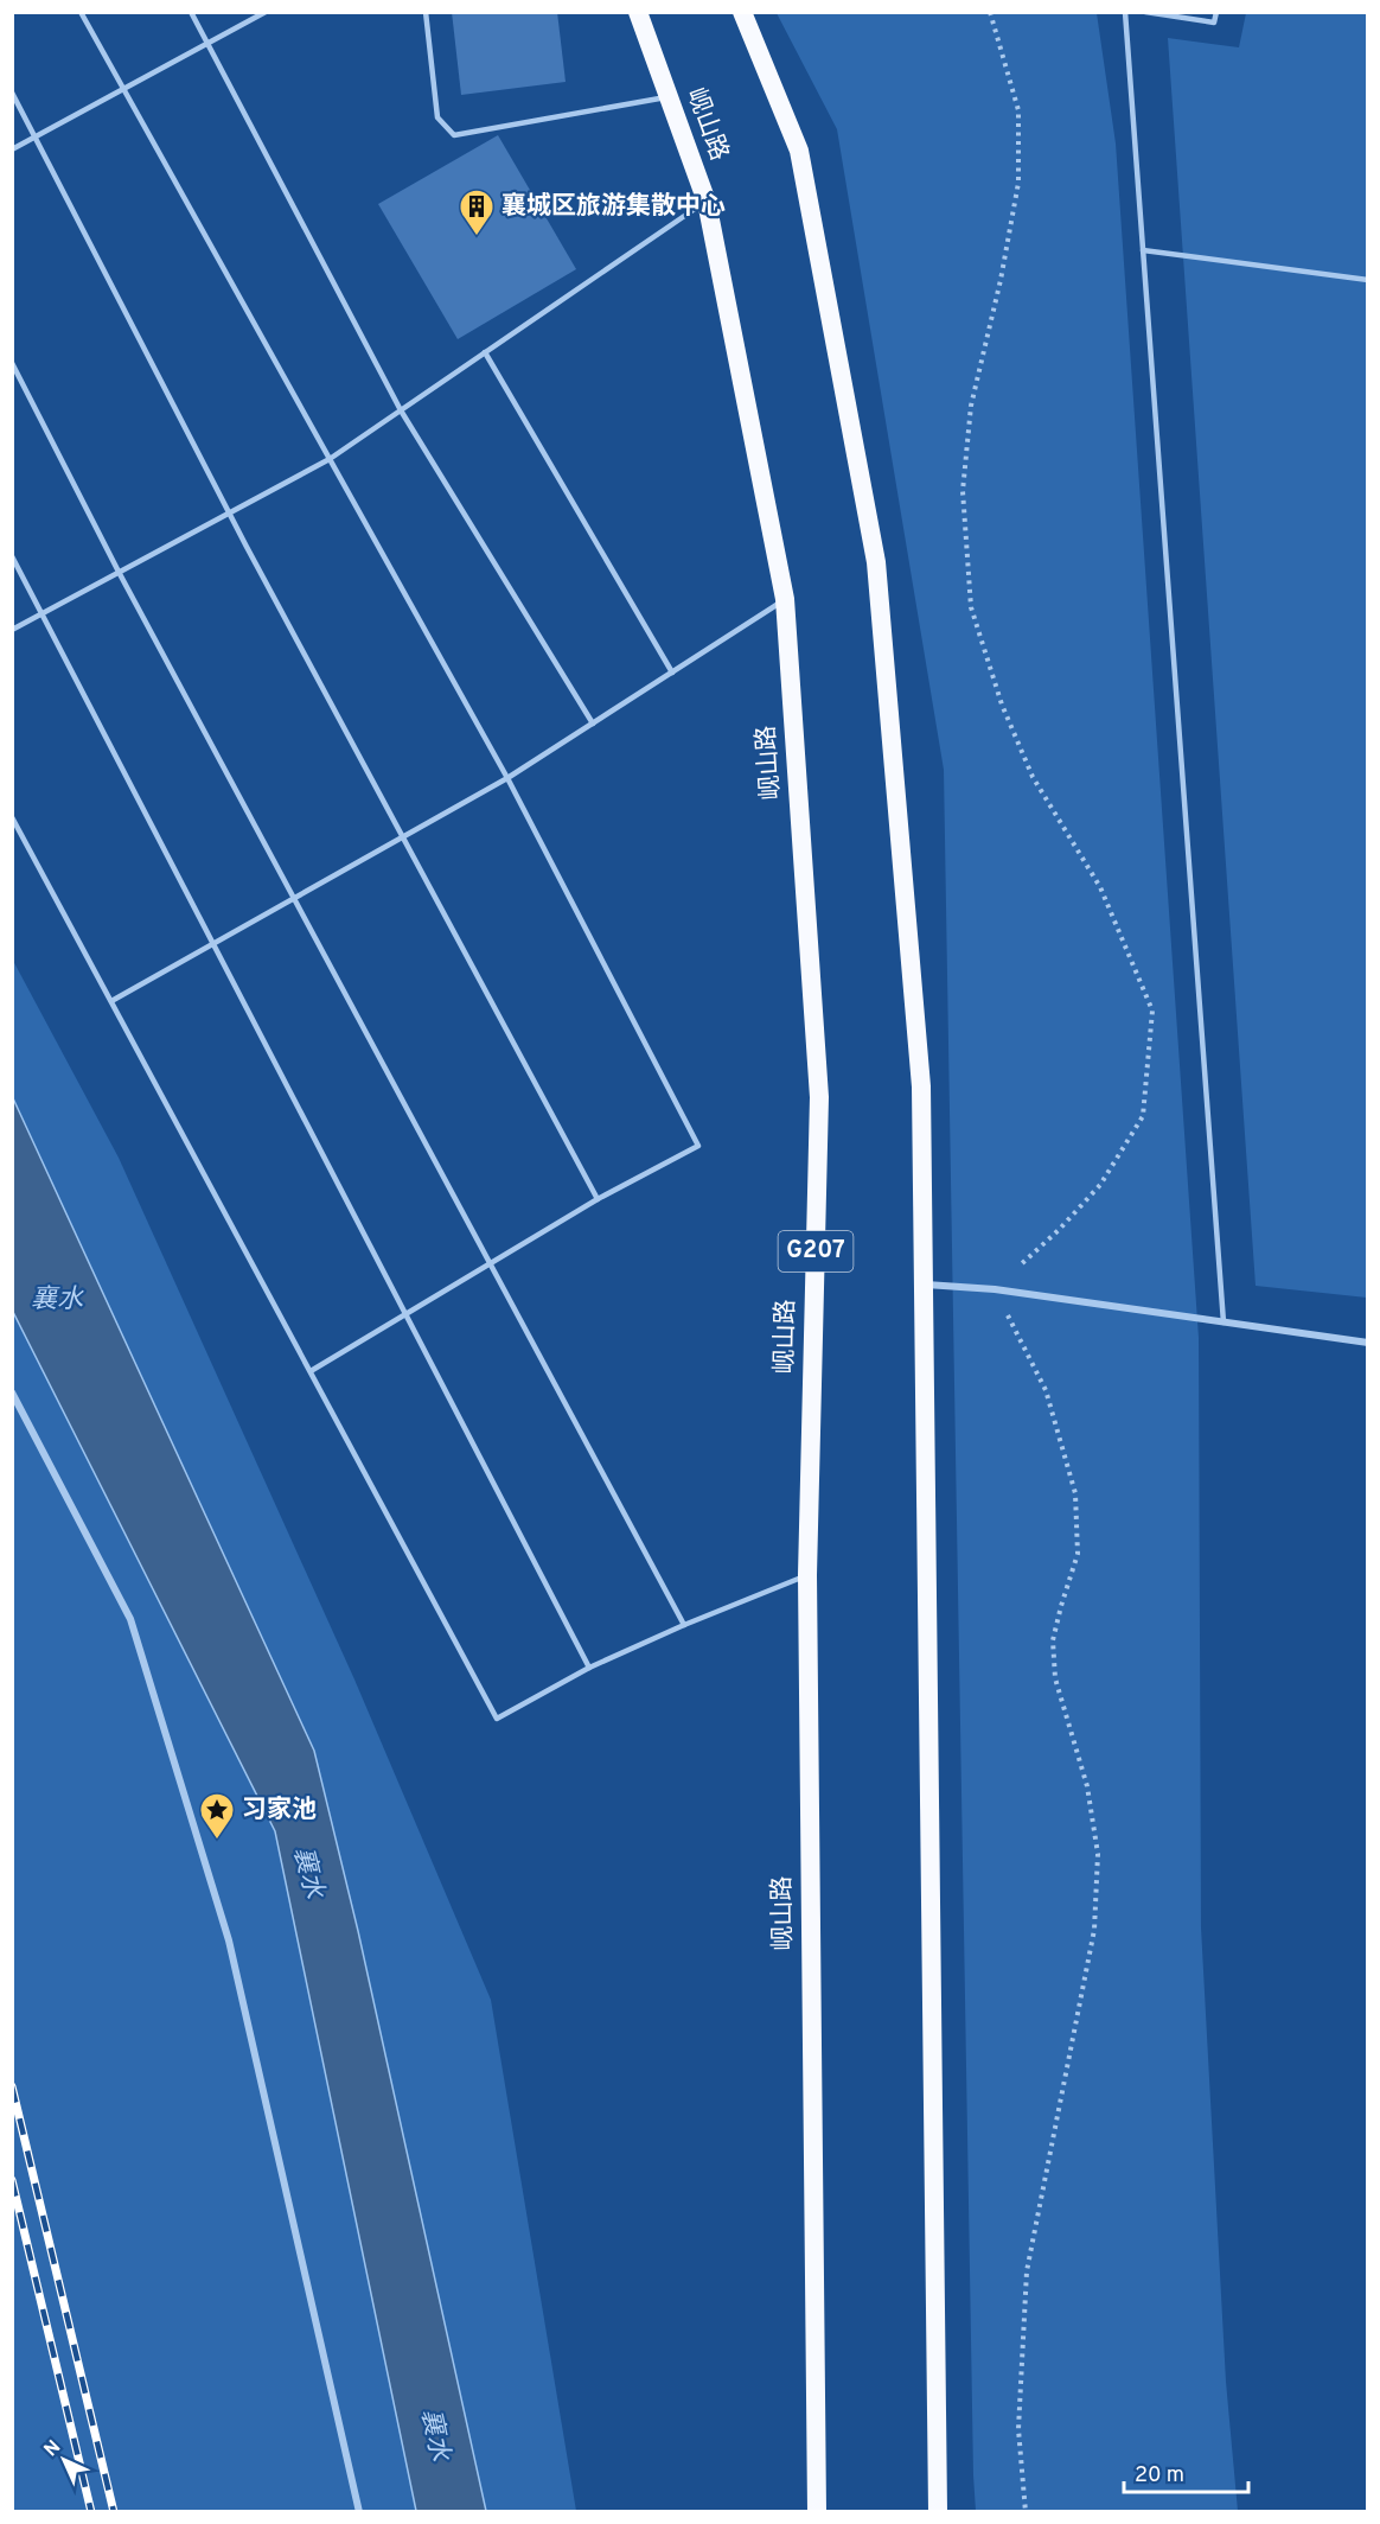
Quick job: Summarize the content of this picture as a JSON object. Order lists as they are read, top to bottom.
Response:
{
  "streets": {
    "highway": ["岘山路", "G207"]
  },
  "water": ["襄水"],
  "places": {
    "building": ["襄城区旅游集散中心"],
    "place": ["习家池"]
  },
  "scale_bar": "20 m",
  "north": "top left"
}
